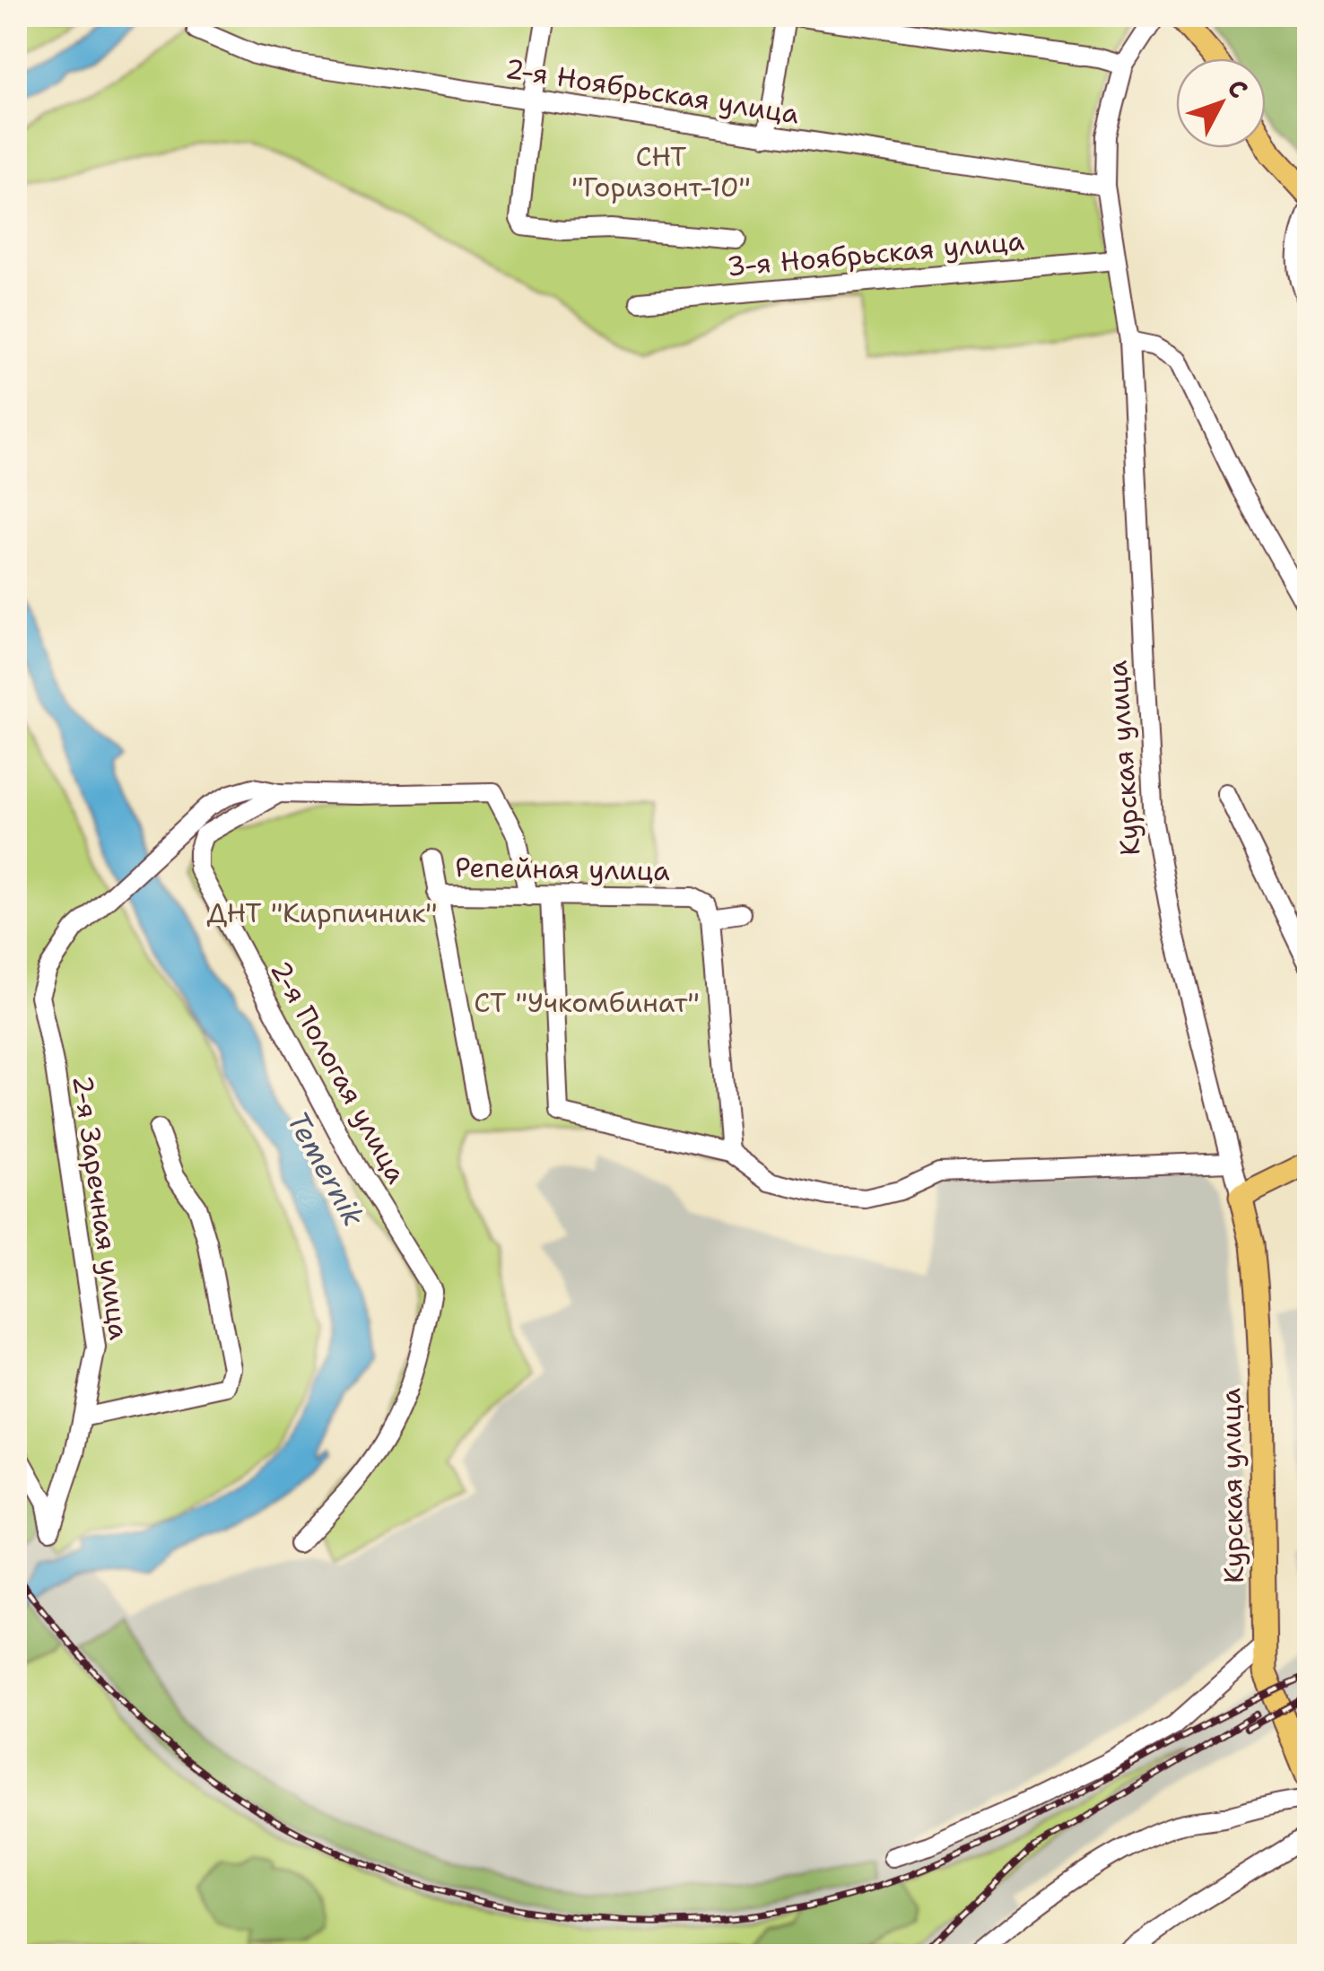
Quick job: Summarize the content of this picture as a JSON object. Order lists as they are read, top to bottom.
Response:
{
  "streets": {
    "main road": ["Курская улица"],
    "street": [
      "2-я Ноябрьская улица",
      "3-я Ноябрьская улица",
      "Репейная улица",
      "2-я Пологая улица",
      "2-я Заречная улица"
    ]
  },
  "crossings": [
    ["2-я Ноябрьская улица", "Курская улица"],
    ["3-я Ноябрьская улица", "Курская улица"],
    ["2-я Пологая улица", "2-я Заречная улица"]
  ],
  "water": ["Temernik"],
  "parks": ["СНТ \"Горизонт-10\"", "ДНТ \"Кирпичник\"", "СТ \"Учкомбинат\""],
  "north": "top right"
}
